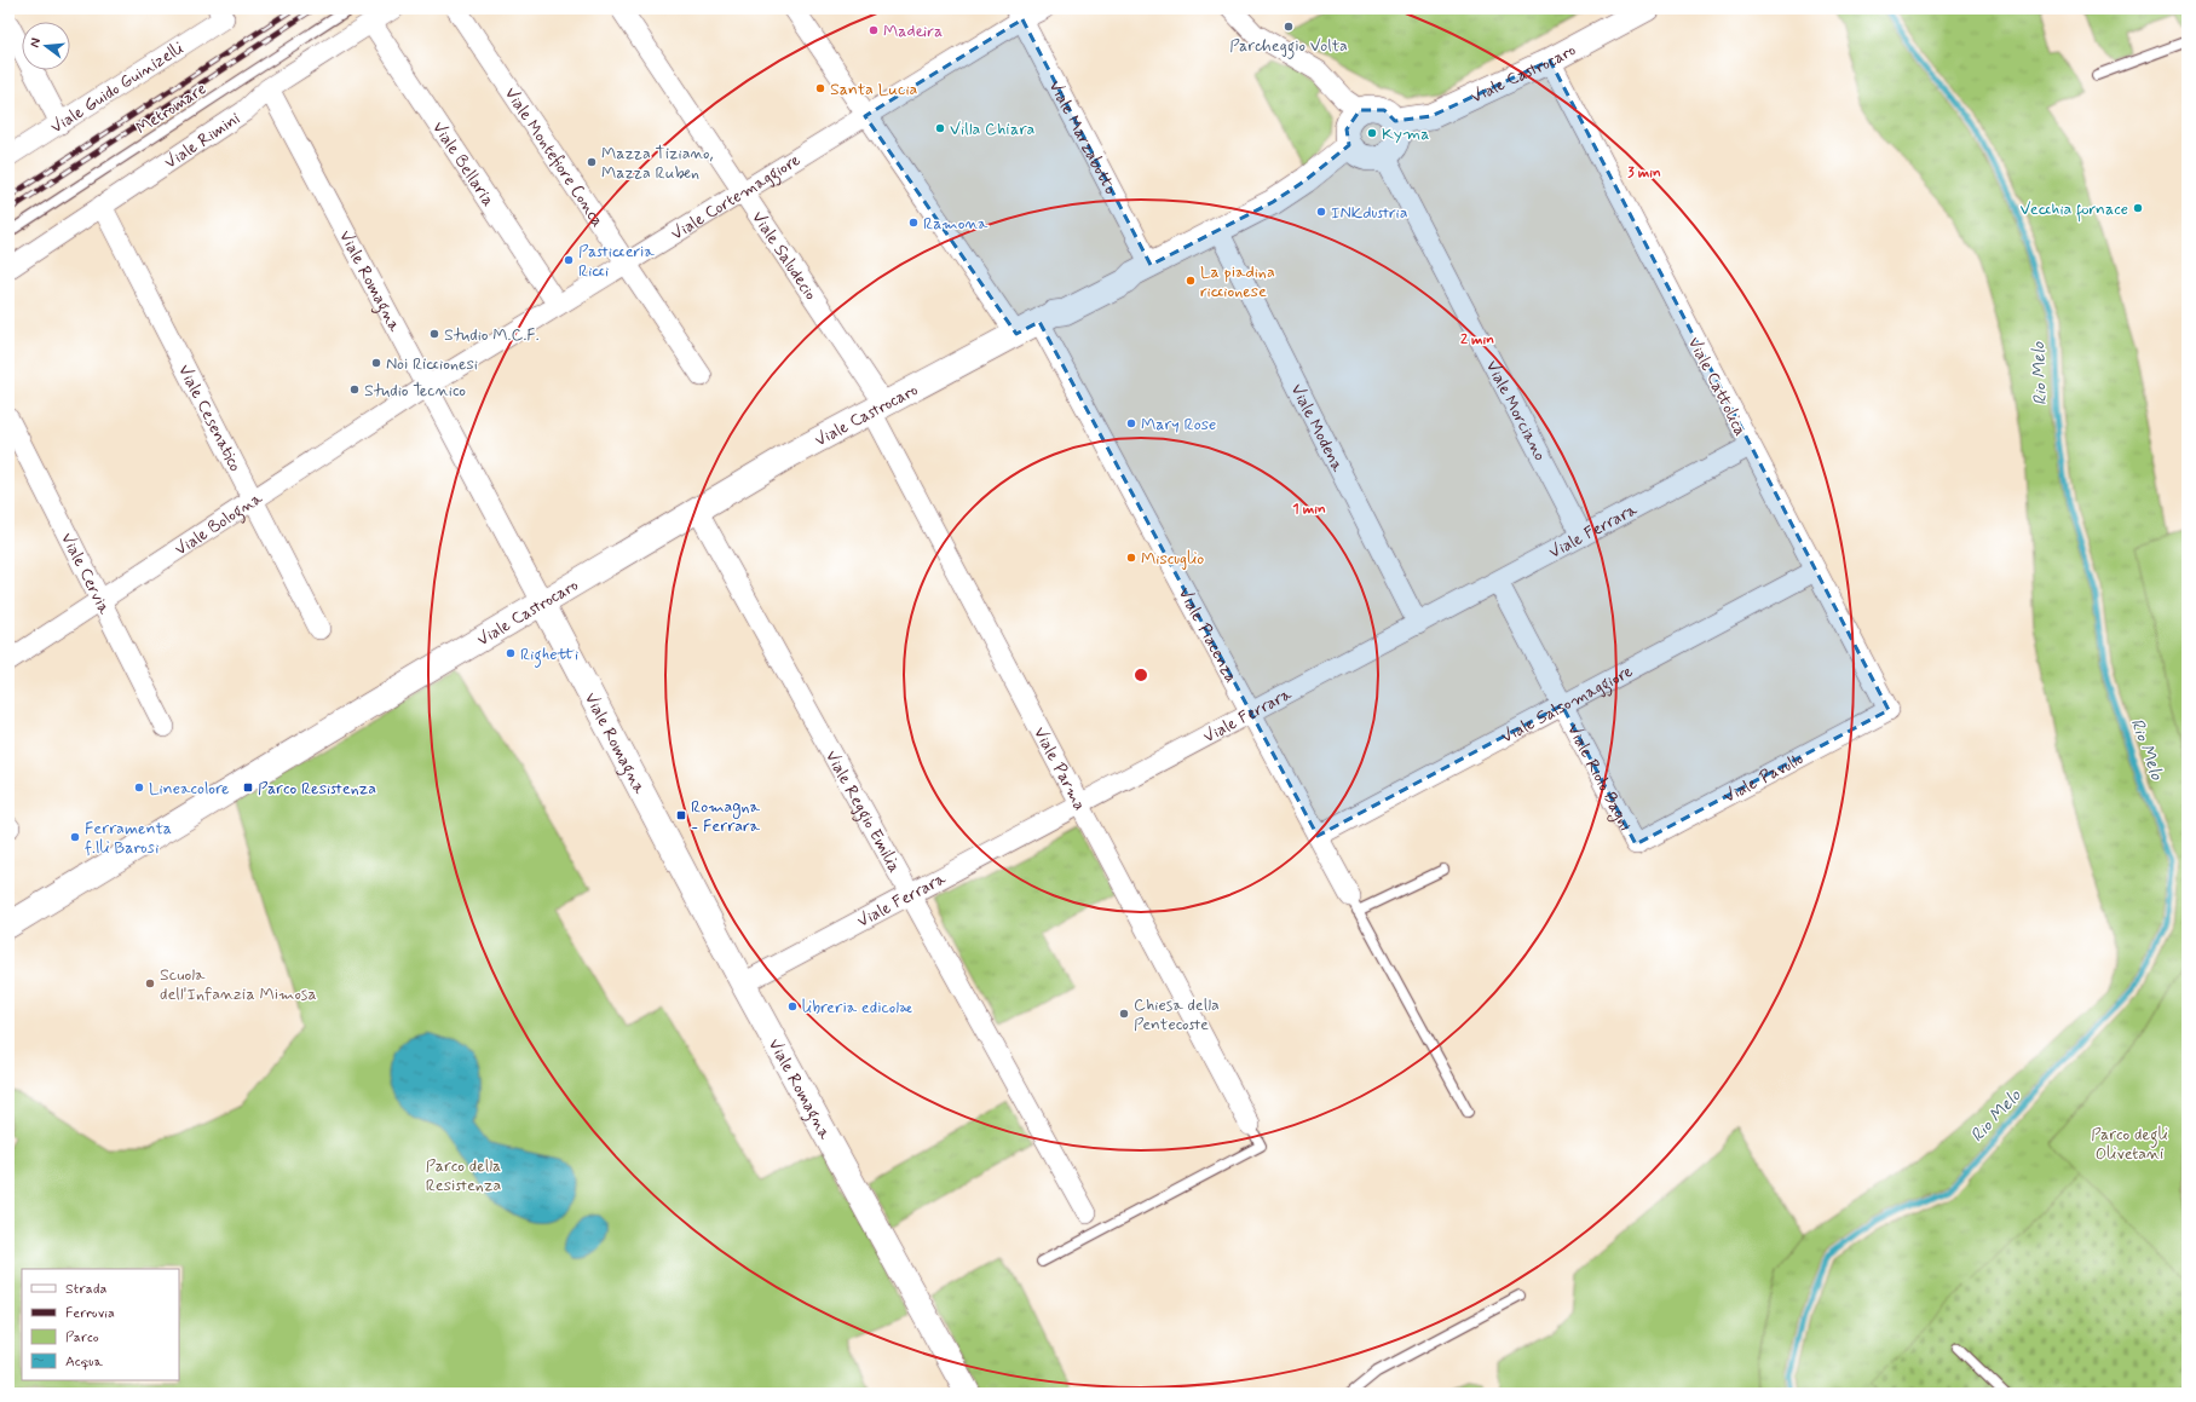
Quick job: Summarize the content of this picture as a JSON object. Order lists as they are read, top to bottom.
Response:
{
  "streets": {
    "street": [
      "Viale Castrocaro",
      "Viale Guido Guinizelli",
      "Viale Marzabotto",
      "Viale Rimini",
      "Viale Montefiore Conca",
      "Viale Bellaria",
      "Viale Cortemaggiore",
      "Viale Saludecio",
      "Viale Romagna",
      "Viale Cattolica",
      "Viale Morciano",
      "Viale Cesenatico",
      "Viale Modena",
      "Viale Bologna",
      "Viale Ferrara",
      "Viale Cervia",
      "Viale Piacenza",
      "Viale Salsomaggiore",
      "Viale Parma",
      "Viale Riolo Bagni",
      "Viale Pavullo",
      "Viale Reggio Emilia"
    ],
    "lane": ["Metromare"]
  },
  "crossings": [
    ["Viale Castrocaro", "Viale Marzabotto"],
    ["Viale Castrocaro", "Viale Saludecio"],
    ["Viale Castrocaro", "Viale Romagna"],
    ["Viale Castrocaro", "Viale Cattolica"],
    ["Viale Castrocaro", "Viale Morciano"],
    ["Viale Castrocaro", "Viale Modena"],
    ["Viale Castrocaro", "Viale Piacenza"],
    ["Viale Castrocaro", "Viale Parma"],
    ["Viale Castrocaro", "Viale Reggio Emilia"],
    ["Viale Marzabotto", "Viale Cortemaggiore"],
    ["Viale Rimini", "Viale Bellaria"],
    ["Viale Rimini", "Viale Romagna"],
    ["Viale Rimini", "Viale Cesenatico"],
    ["Viale Montefiore Conca", "Viale Cortemaggiore"],
    ["Viale Bellaria", "Viale Cortemaggiore"],
    ["Viale Cortemaggiore", "Viale Saludecio"],
    ["Viale Cortemaggiore", "Viale Romagna"],
    ["Viale Cortemaggiore", "Viale Bologna"],
    ["Viale Saludecio", "Viale Parma"],
    ["Viale Romagna", "Viale Bologna"],
    ["Viale Romagna", "Viale Ferrara"],
    ["Viale Cattolica", "Viale Ferrara"],
    ["Viale Cattolica", "Viale Salsomaggiore"],
    ["Viale Cattolica", "Viale Pavullo"],
    ["Viale Morciano", "Viale Ferrara"],
    ["Viale Cesenatico", "Viale Bologna"],
    ["Viale Modena", "Viale Ferrara"],
    ["Viale Bologna", "Viale Cervia"],
    ["Viale Ferrara", "Viale Piacenza"],
    ["Viale Ferrara", "Viale Parma"],
    ["Viale Ferrara", "Viale Riolo Bagni"],
    ["Viale Ferrara", "Viale Reggio Emilia"],
    ["Viale Piacenza", "Viale Salsomaggiore"],
    ["Viale Salsomaggiore", "Viale Riolo Bagni"],
    ["Viale Riolo Bagni", "Viale Pavullo"]
  ],
  "water": ["Rio Melo"],
  "parks": ["Parco degli Olivetani", "Parco della Resistenza"],
  "places": {
    "other": [
      "Parcheggio Volta",
      "Madeira",
      "Santa Lucia",
      "Villa Chiara",
      "Kyma",
      "Mazza Tiziano, Mazza Ruben",
      "Vecchia fornace",
      "INKdustria",
      "Ramona",
      "Pasticceria Ricci",
      "La piadina riccionese",
      "Studio M.C.F.",
      "Noi Riccionesi",
      "Studio Tecnico",
      "Mary Rose",
      "Miscuglio",
      "Righetti",
      "Lineacolore",
      "Ferramenta f.lli Barosi",
      "Scuola dell'Infanzia Mimosa",
      "libreria edicolæ",
      "Chiesa della Pentecoste"
    ],
    "transit": ["Parco Resistenza", "Romagna - Ferrara"]
  },
  "legend": [
    "Strada",
    "Ferrovia",
    "Parco",
    "Acqua"
  ],
  "north": "left",
  "rings": ["3 min", "2 min", "1 min"]
}
